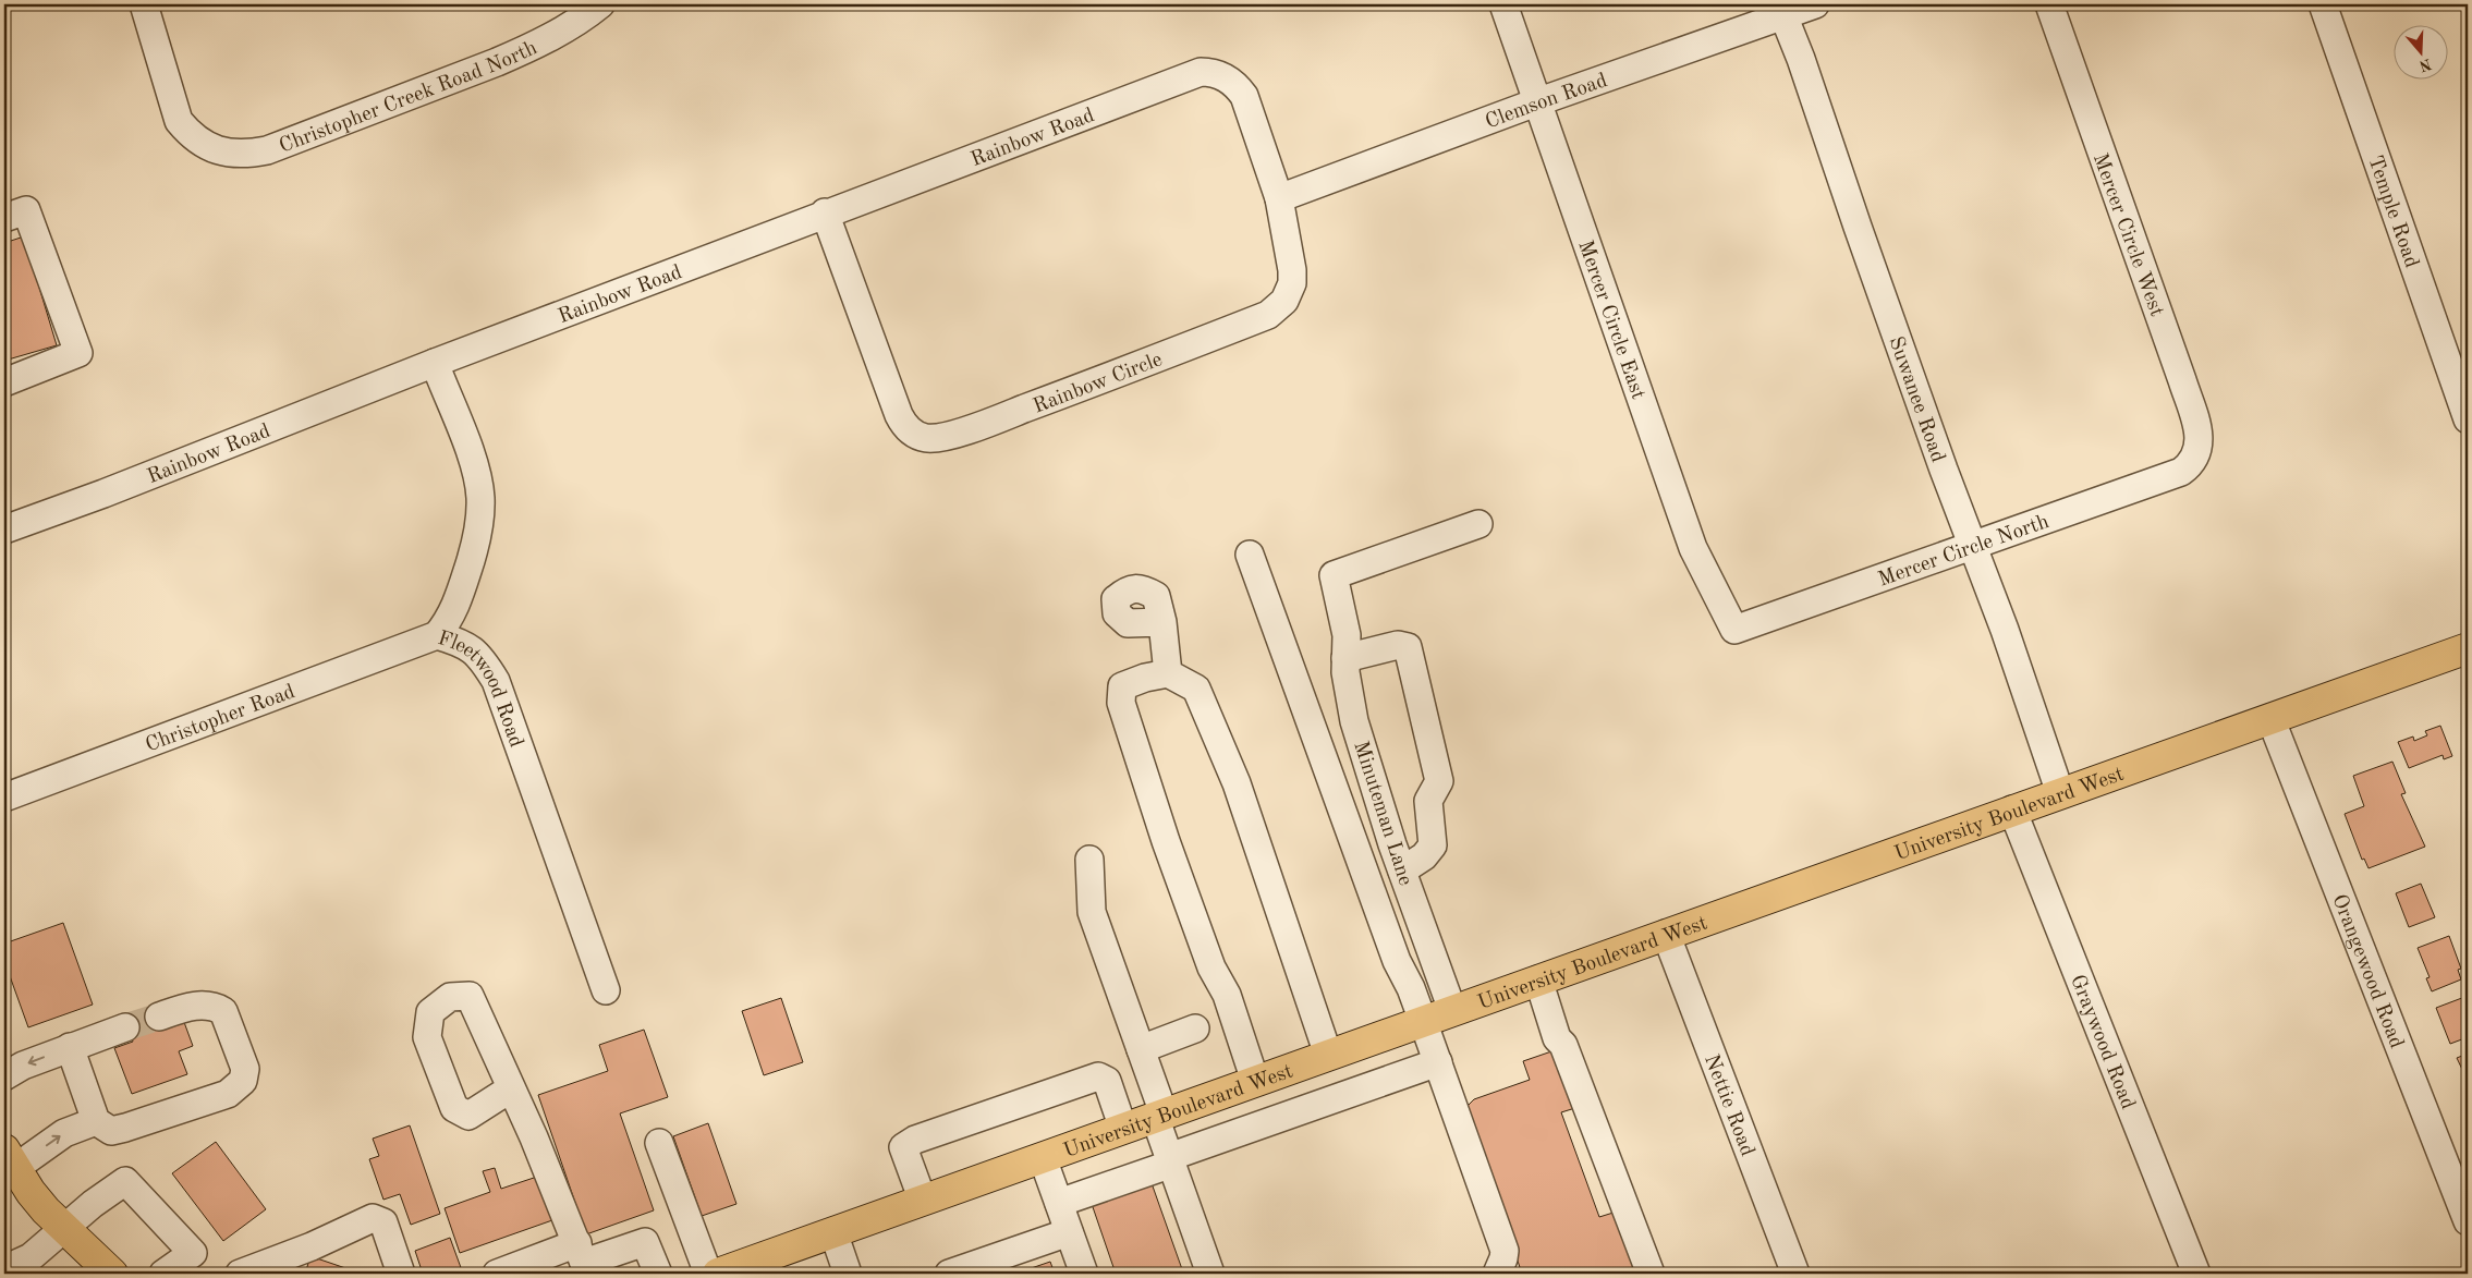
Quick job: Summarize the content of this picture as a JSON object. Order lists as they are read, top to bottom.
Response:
{
  "streets": {
    "main road": ["University Boulevard West"],
    "street": [
      "Christopher Creek Road North",
      "Clemson Road",
      "Rainbow Road",
      "Temple Road",
      "Mercer Circle West",
      "Mercer Circle East",
      "Rainbow Circle",
      "Suwanee Road",
      "Mercer Circle North",
      "Fleetwood Road",
      "Christopher Road",
      "Minuteman Lane",
      "Orangewood Road",
      "Graywood Road",
      "Nettie Road"
    ]
  },
  "crossings": [
    ["Clemson Road", "Mercer Circle East"],
    ["Clemson Road", "Rainbow Circle"],
    ["Clemson Road", "Suwanee Road"],
    ["Rainbow Road", "Rainbow Circle"],
    ["Rainbow Road", "Fleetwood Road"],
    ["Mercer Circle West", "Mercer Circle North"],
    ["Mercer Circle East", "Mercer Circle North"],
    ["Suwanee Road", "Mercer Circle North"],
    ["Suwanee Road", "University Boulevard West"],
    ["Fleetwood Road", "Christopher Road"],
    ["University Boulevard West", "Minuteman Lane"],
    ["University Boulevard West", "Orangewood Road"],
    ["University Boulevard West", "Graywood Road"],
    ["University Boulevard West", "Nettie Road"]
  ],
  "north": "bottom"
}
